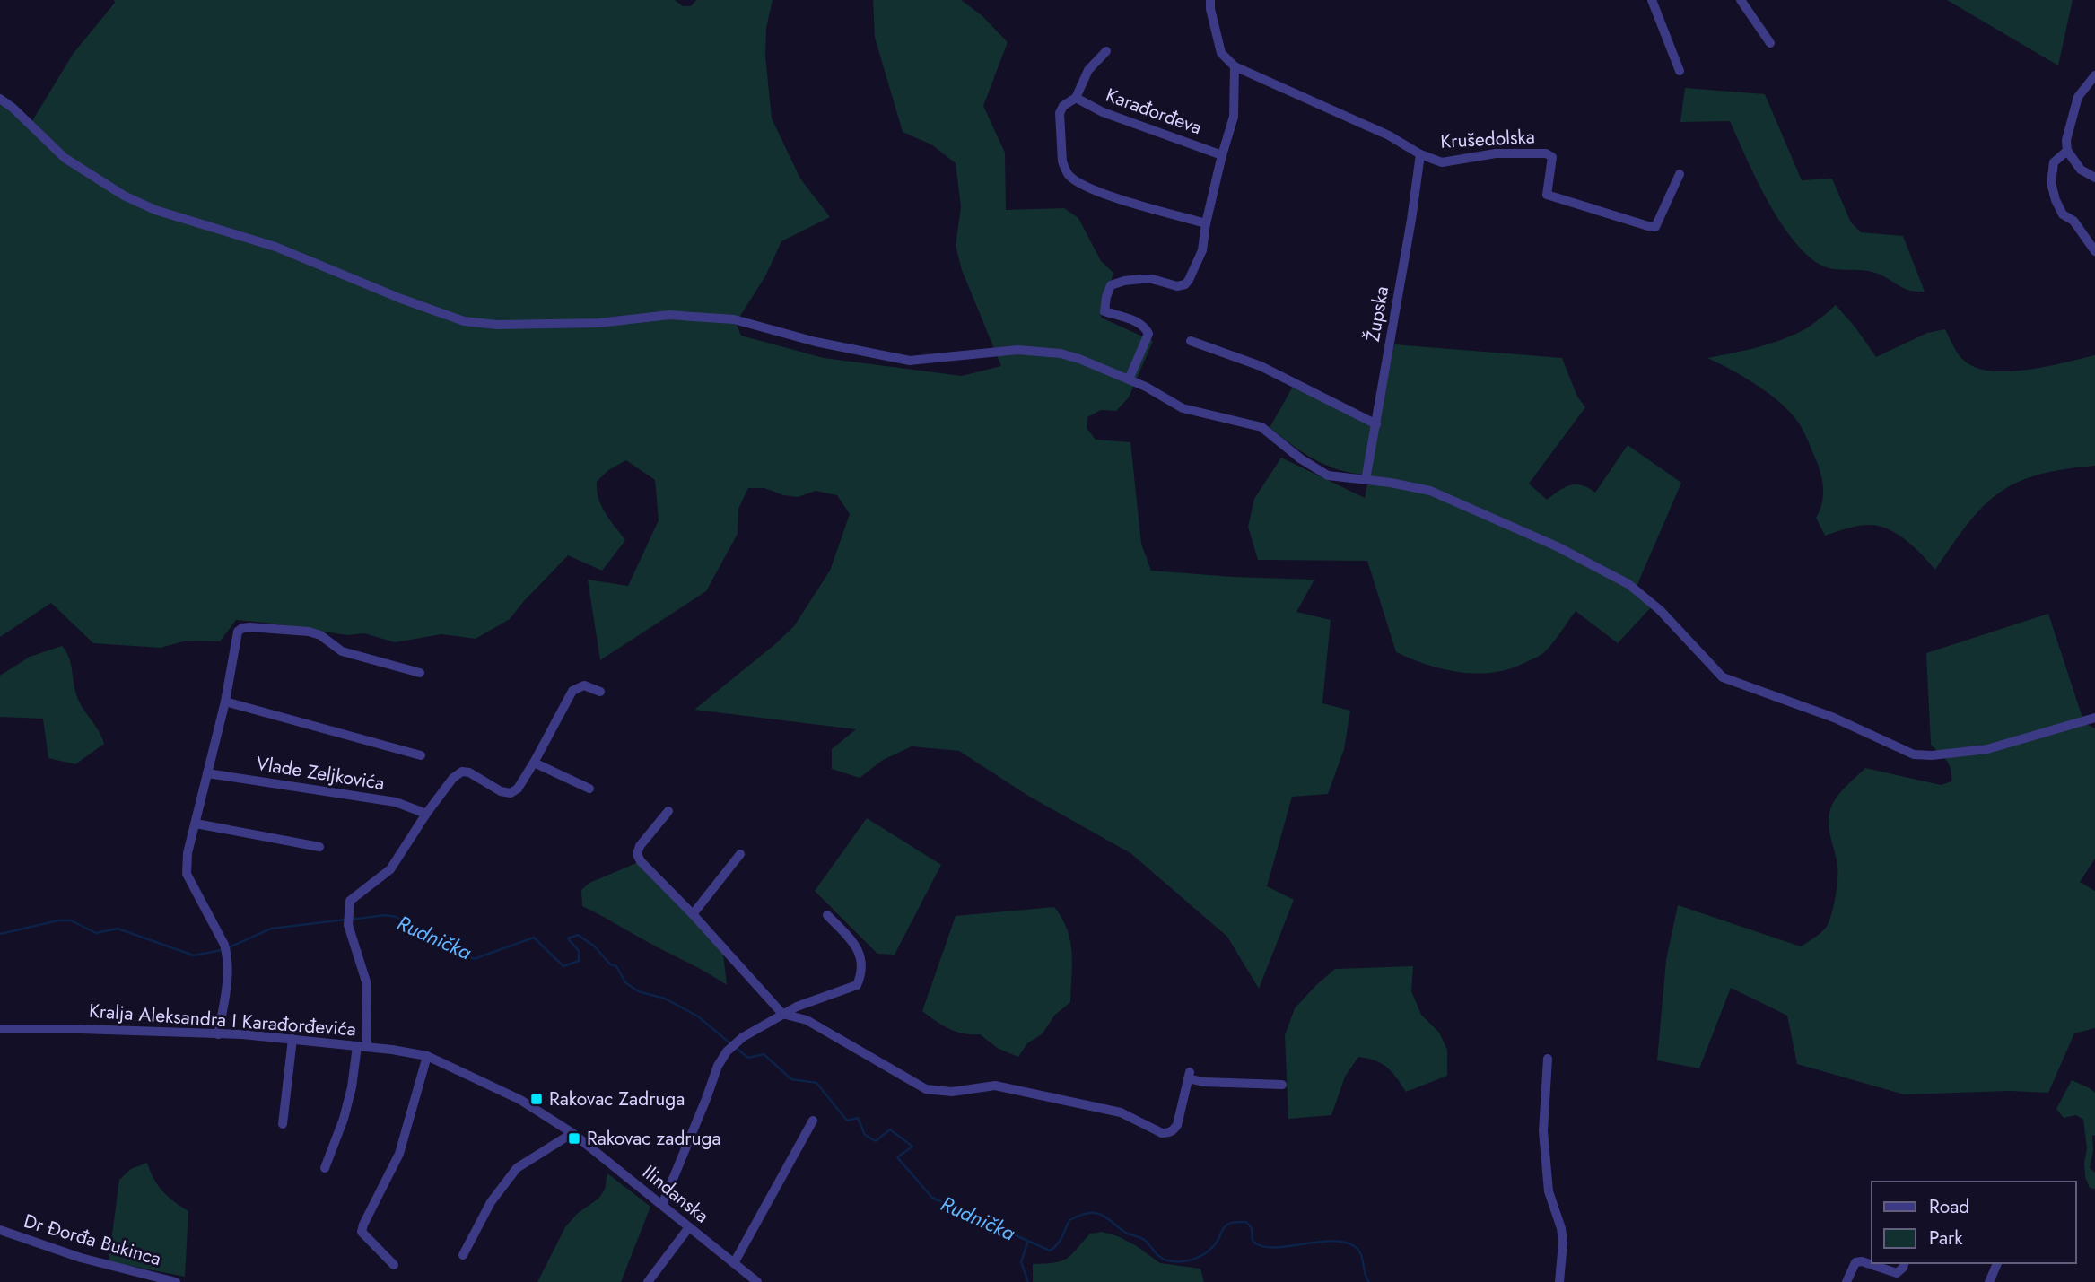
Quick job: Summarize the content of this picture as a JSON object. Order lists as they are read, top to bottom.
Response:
{
  "streets": {
    "street": [
      "Karađorđeva",
      "Krušedolska",
      "Župska",
      "Vlade Zeljkovića",
      "Kralja Aleksandra I Karađorđevića",
      "Ilindanska",
      "Dr Đorđa Bukinca"
    ]
  },
  "crossings": [
    ["Karađorđeva", "Krušedolska"],
    ["Krušedolska", "Župska"],
    ["Kralja Aleksandra I Karađorđevića", "Ilindanska"]
  ],
  "water": ["Rudnička"],
  "places": {
    "transit": ["Rakovac Zadruga", "Rakovac zadruga"]
  },
  "legend": ["Road", "Park"]
}
